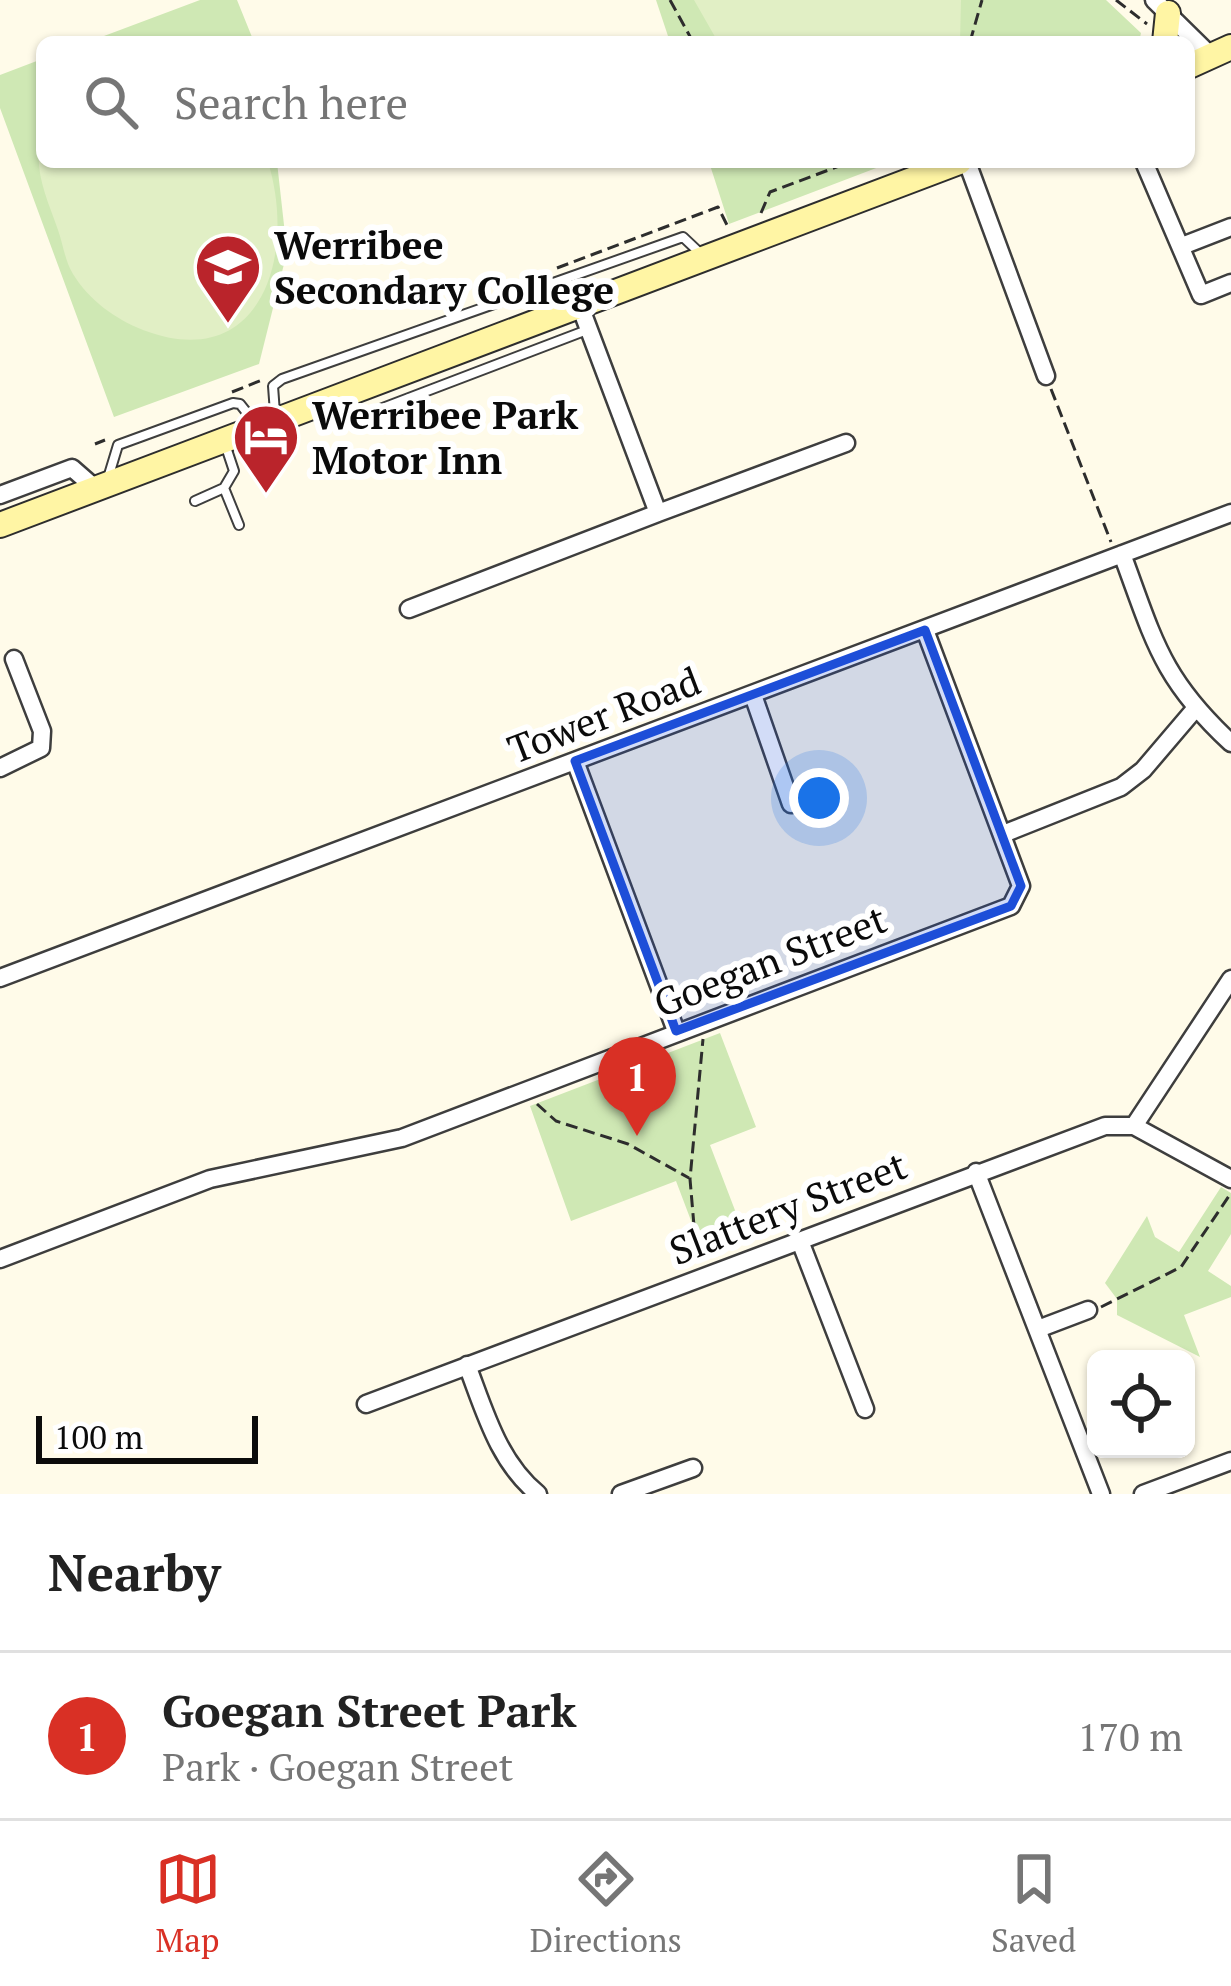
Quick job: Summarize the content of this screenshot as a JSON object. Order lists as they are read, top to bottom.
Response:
{
  "streets": {
    "street": ["Tower Road", "Goegan Street", "Slattery Street"]
  },
  "crossings": [
    ["Tower Road", "Goegan Street"]
  ],
  "places": {
    "school or university": ["Werribee Secondary College"],
    "hotel": ["Werribee Park Motor Inn"]
  },
  "scale_bar": "100 m",
  "page": {
    "search": "Search here",
    "pins": "1",
    "scale": "100 m",
    "heading": "Nearby",
    "list": [
      {
        "mark": "1",
        "name": "Goegan Street Park",
        "note": "Park · Goegan Street",
        "value": "170 m"
      }
    ],
    "nav": ["Map", "Directions", "Saved"]
  }
}
